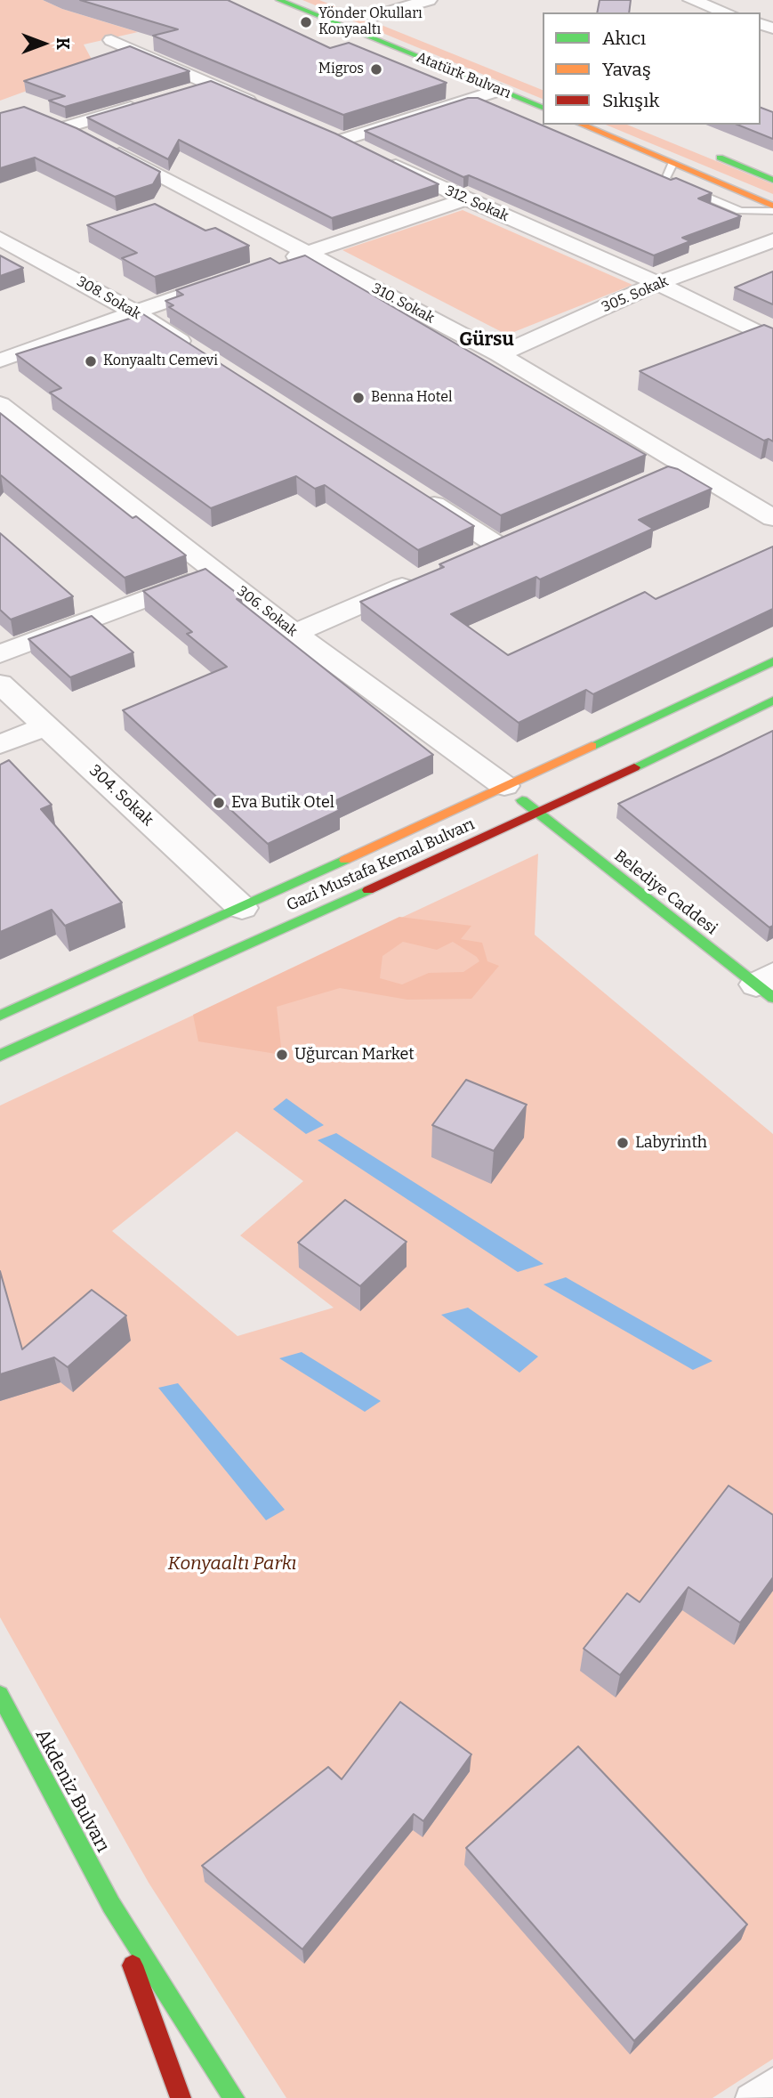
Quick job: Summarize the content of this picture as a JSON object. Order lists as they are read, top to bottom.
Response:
{
  "streets": {
    "main road": [
      "Atatürk Bulvarı",
      "306. Sokak",
      "Gazi Mustafa Kemal Bulvarı",
      "Belediye Caddesi",
      "Akdeniz Bulvarı"
    ],
    "street": [
      "312. Sokak",
      "305. Sokak",
      "308. Sokak",
      "310. Sokak",
      "304. Sokak"
    ]
  },
  "crossings": [
    ["312. Sokak", "305. Sokak"],
    ["305. Sokak", "310. Sokak"],
    ["306. Sokak", "Gazi Mustafa Kemal Bulvarı"],
    ["306. Sokak", "Belediye Caddesi"],
    ["304. Sokak", "Gazi Mustafa Kemal Bulvarı"],
    ["Gazi Mustafa Kemal Bulvarı", "Belediye Caddesi"]
  ],
  "districts": ["Gürsu"],
  "parks": ["Konyaaltı Parkı"],
  "places": [
    "Yönder Okulları Konyaaltı",
    "Migros",
    "Konyaaltı Cemevi",
    "Benna Hotel",
    "Eva Butik Otel",
    "Uğurcan Market",
    "Labyrinth"
  ],
  "legend": ["Akıcı", "Yavaş", "Sıkışık"],
  "north": "right"
}
